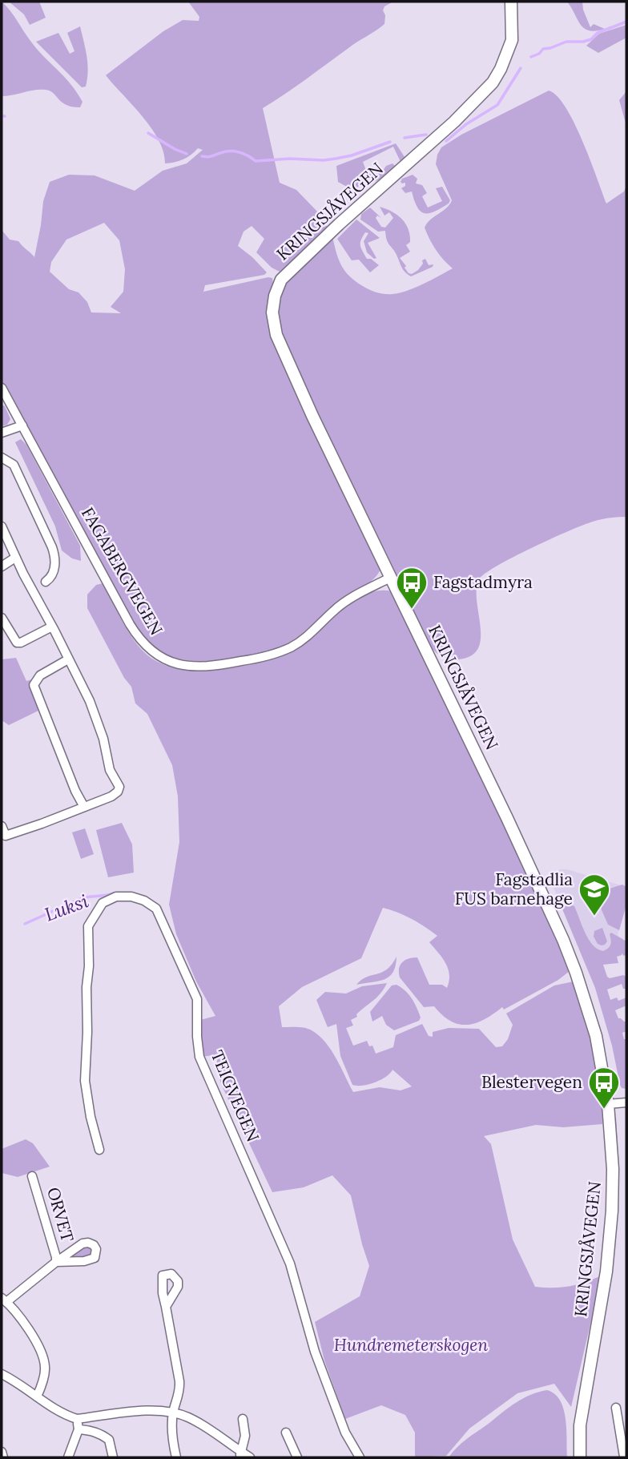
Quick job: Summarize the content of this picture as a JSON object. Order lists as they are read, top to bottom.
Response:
{
  "streets": {
    "street": [
      "KRINGSJÅVEGEN",
      "FAGABERGVEGEN",
      "TEIGVEGEN",
      "ORVET"
    ]
  },
  "crossings": [
    ["KRINGSJÅVEGEN", "FAGABERGVEGEN"]
  ],
  "water": ["Luksi"],
  "parks": ["Hundremeterskogen"],
  "places": {
    "bus stop": ["Fagstadmyra", "Blestervegen"],
    "school or university": ["Fagstadlia FUS barnehage"]
  }
}
